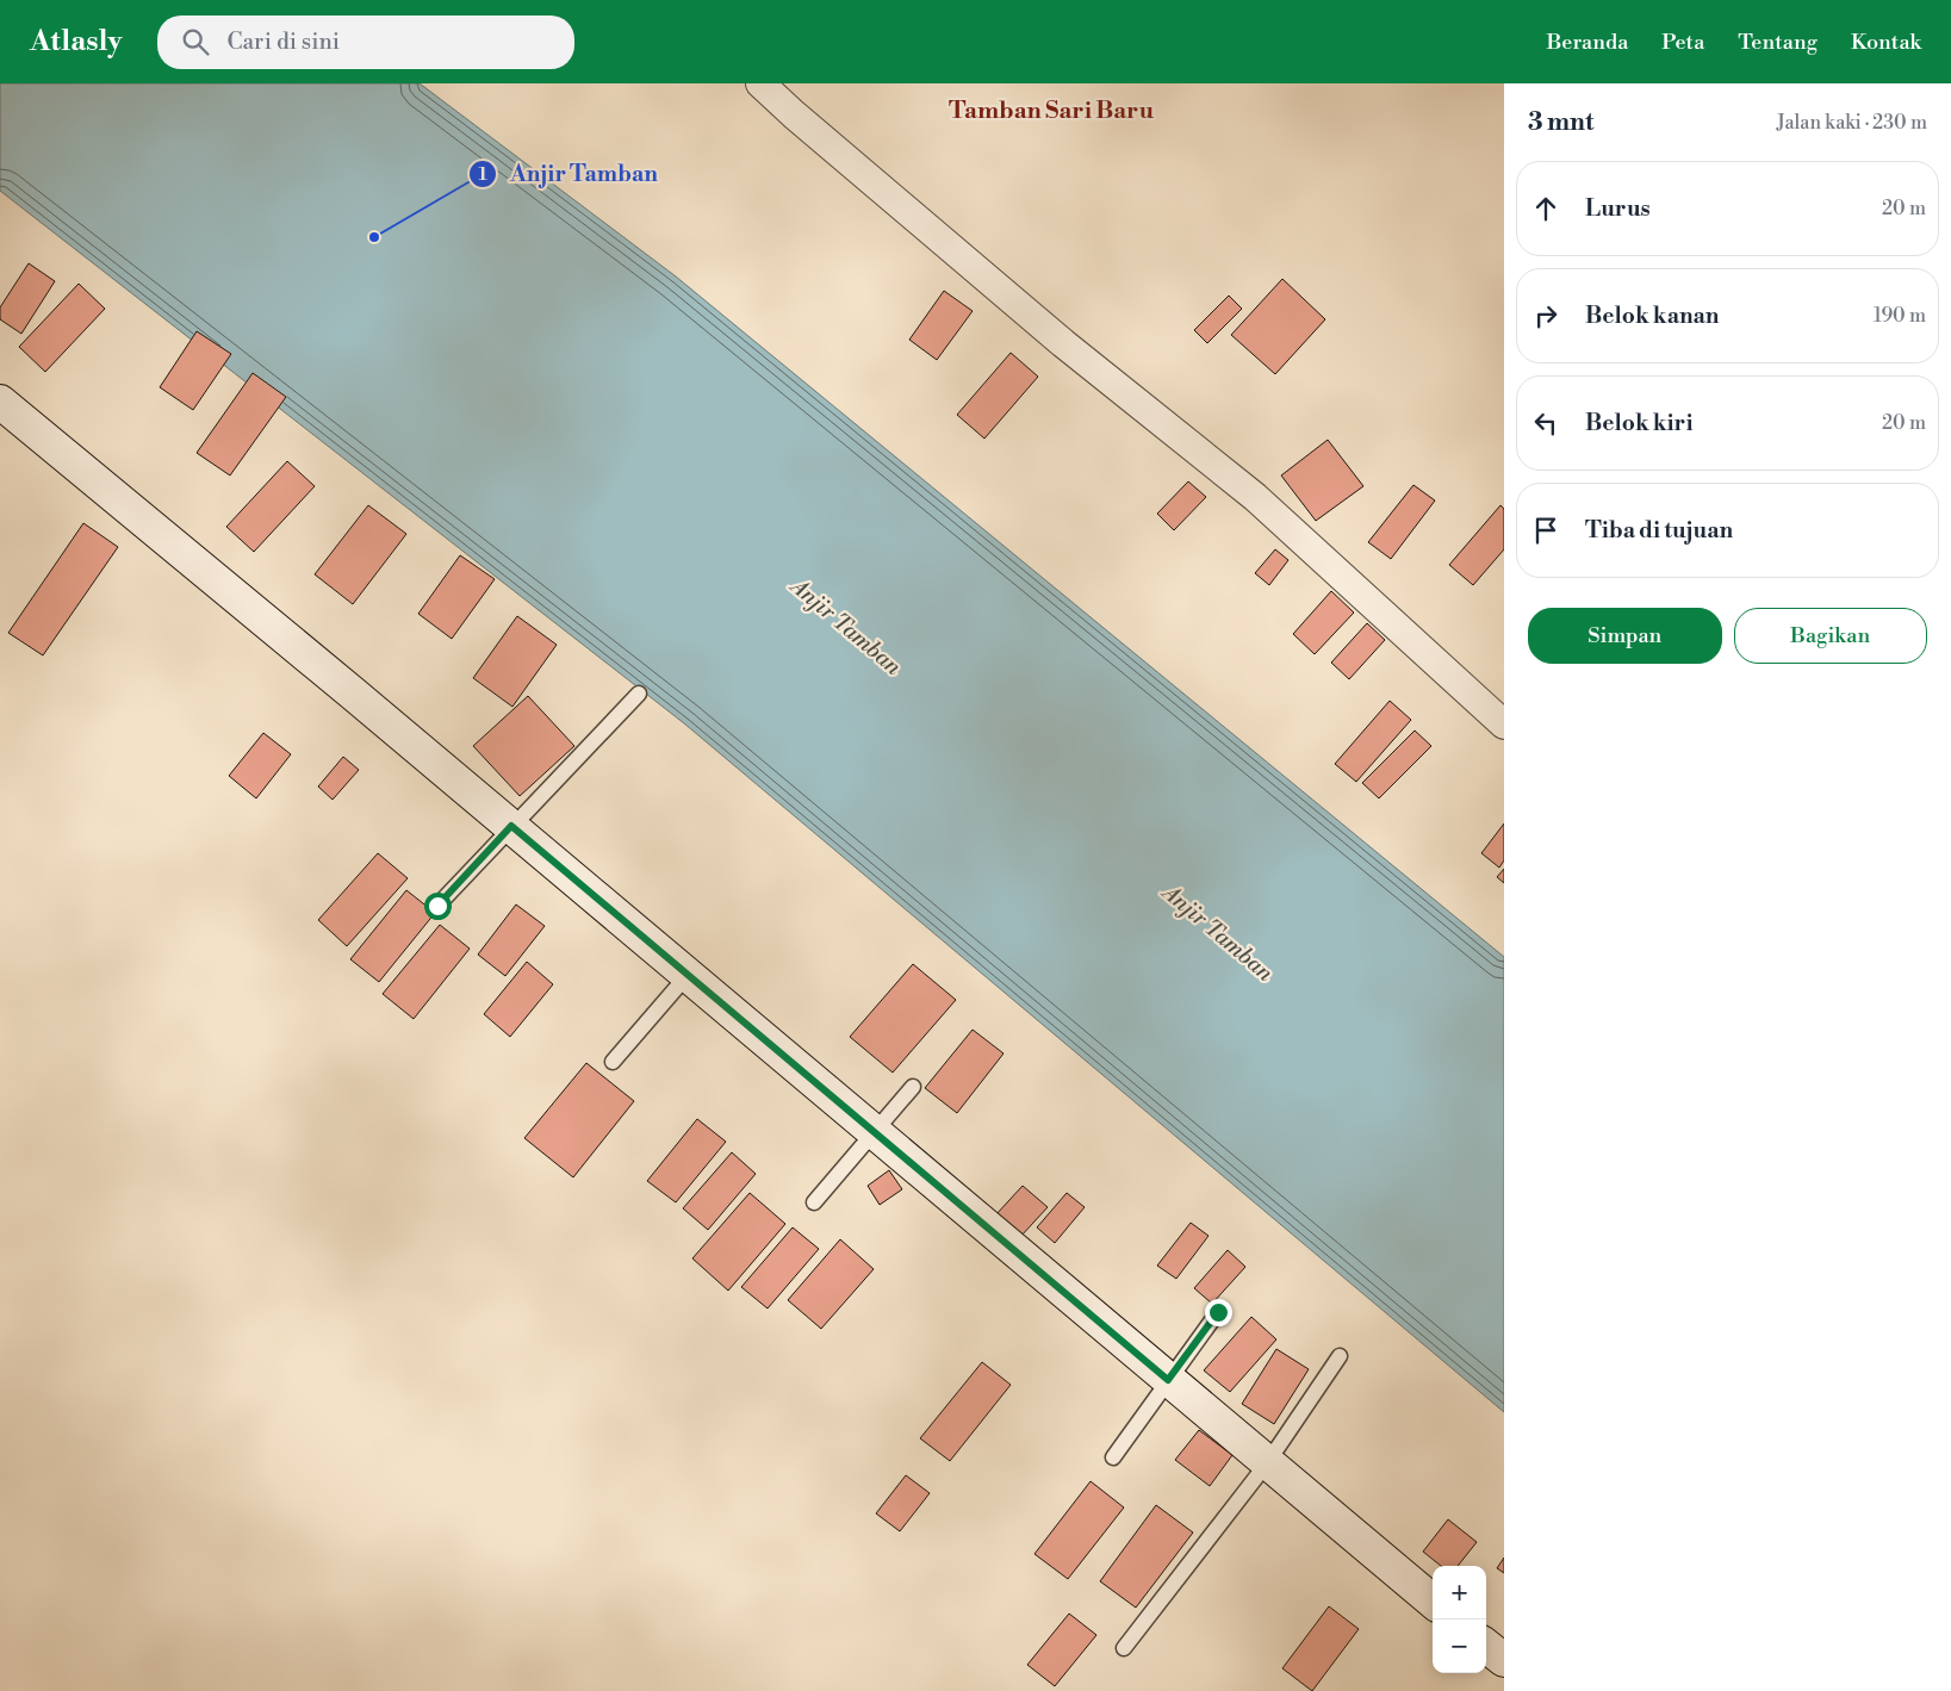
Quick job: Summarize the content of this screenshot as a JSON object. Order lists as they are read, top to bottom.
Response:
{
  "districts": ["Tamban Sari Baru"],
  "water": ["Anjir Tamban"],
  "places": ["Anjir Tamban"],
  "page": {
    "header": "Atlasly",
    "search": "Cari di sini",
    "nav": [
      "Beranda",
      "Peta",
      "Tentang",
      "Kontak"
    ],
    "heading": ["3 mnt", "Jalan kaki · 230 m"],
    "list": [
      ["Lurus", "20 m"],
      ["Belok kanan", "190 m"],
      ["Belok kiri", "20 m"],
      "Tiba di tujuan"
    ],
    "buttons": ["Simpan", "Bagikan"],
    "map_buttons": ["+", "−"]
  }
}
